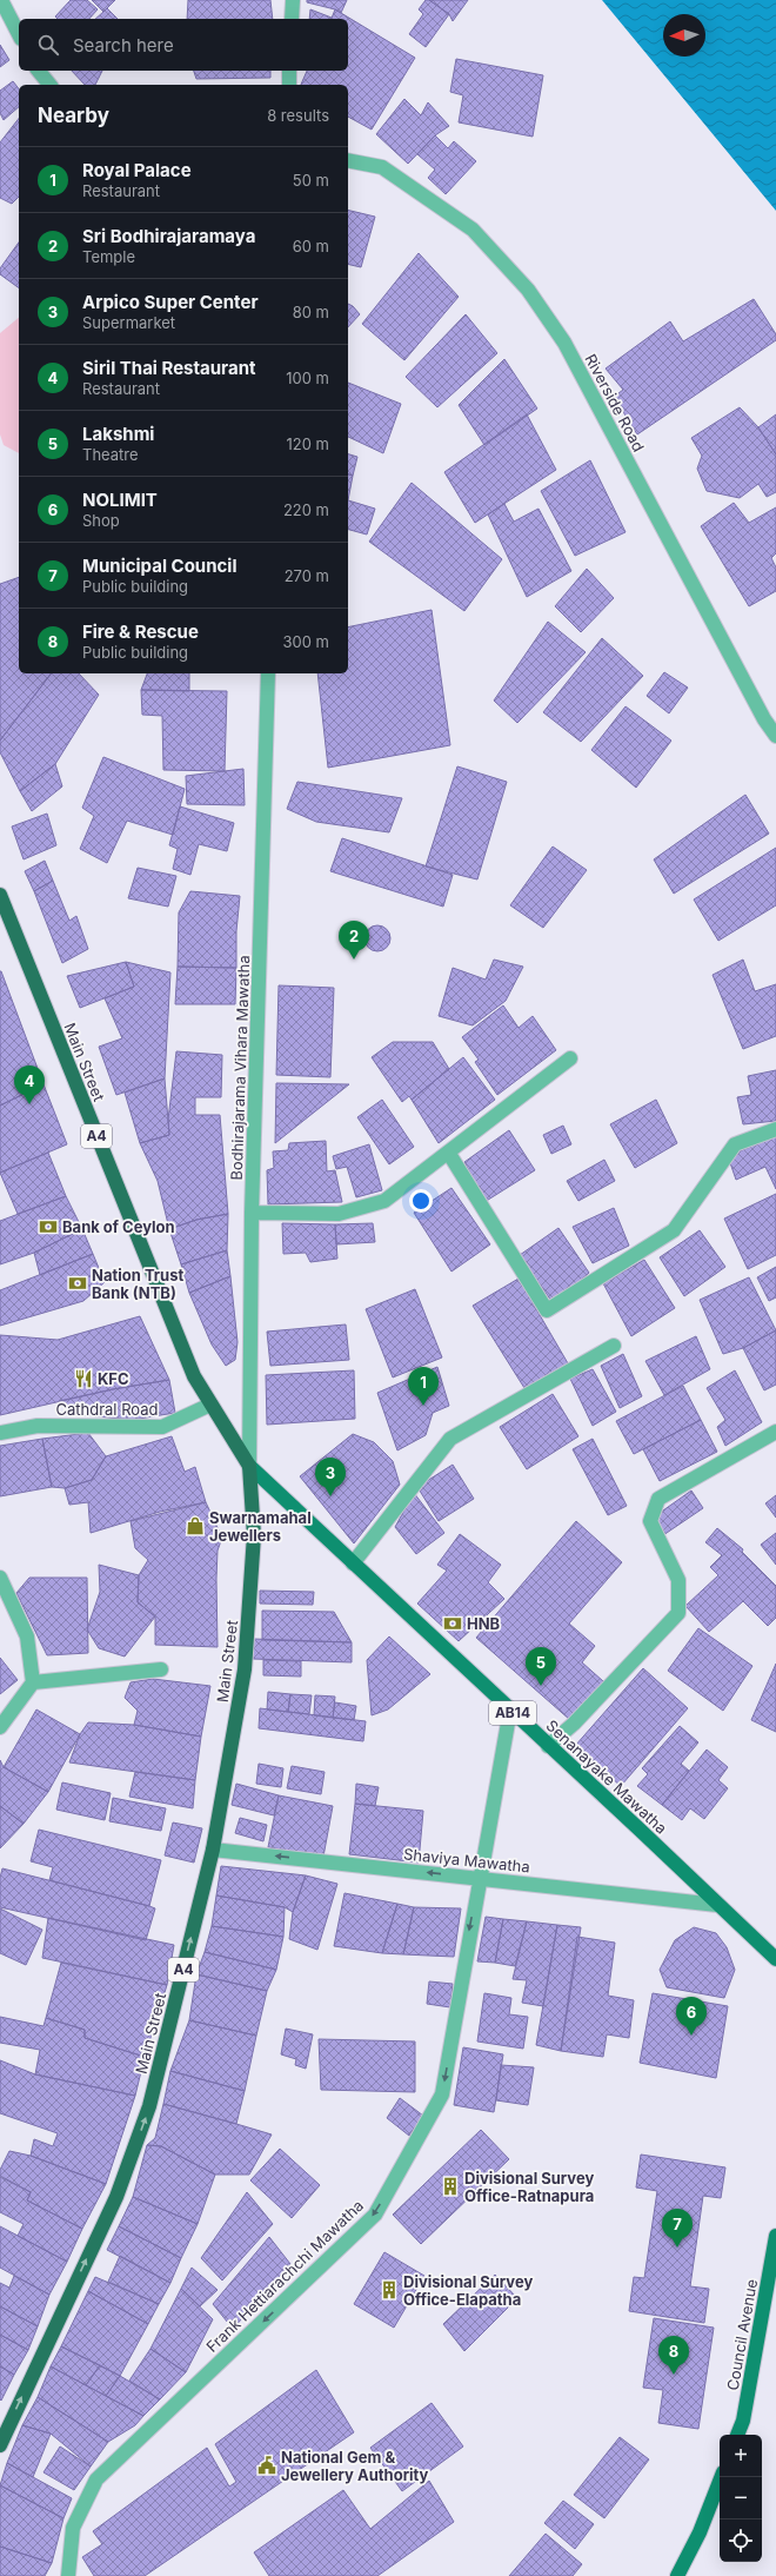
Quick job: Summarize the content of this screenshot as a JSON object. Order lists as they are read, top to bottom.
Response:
{
  "streets": {
    "highway": ["Main Street", "A4"],
    "main road": ["AB14", "Senanayake Mawatha", "Council Avenue"],
    "street": [
      "Riverside Road",
      "Bodhirajarama Vihara Mawatha",
      "Cathdral Road",
      "Shaviya Mawatha",
      "Frank Hettiarachchi Mawatha"
    ]
  },
  "crossings": [
    ["Main Street", "Bodhirajarama Vihara Mawatha"],
    ["Main Street", "Cathdral Road"],
    ["Main Street", "Senanayake Mawatha"],
    ["Main Street", "Shaviya Mawatha"],
    ["Bodhirajarama Vihara Mawatha", "Senanayake Mawatha"],
    ["Senanayake Mawatha", "Shaviya Mawatha"],
    ["Senanayake Mawatha", "Frank Hettiarachchi Mawatha"],
    ["Shaviya Mawatha", "Frank Hettiarachchi Mawatha"]
  ],
  "one_way": ["Main Street", "Shaviya Mawatha", "Frank Hettiarachchi Mawatha"],
  "places": {
    "bank": ["Bank of Ceylon", "Nation Trust Bank (NTB)", "HNB"],
    "restaurant": ["KFC"],
    "shop": ["Swarnamahal Jewellers"],
    "building": ["Divisional Survey Office-Ratnapura", "Divisional Survey Office-Elapatha"],
    "public building": ["National Gem & Jewellery Authority"]
  },
  "north": "left",
  "page": {
    "search": "Search here",
    "heading": ["Nearby", "8 results"],
    "list": [
      {
        "mark": "1",
        "name": "Royal Palace",
        "note": "Restaurant",
        "value": "50 m"
      },
      {
        "mark": "2",
        "name": "Sri Bodhirajaramaya",
        "note": "Temple",
        "value": "60 m"
      },
      {
        "mark": "3",
        "name": "Arpico Super Center",
        "note": "Supermarket",
        "value": "80 m"
      },
      {
        "mark": "4",
        "name": "Siril Thai Restaurant",
        "note": "Restaurant",
        "value": "100 m"
      },
      {
        "mark": "5",
        "name": "Lakshmi",
        "note": "Theatre",
        "value": "120 m"
      },
      {
        "mark": "6",
        "name": "NOLIMIT",
        "note": "Shop",
        "value": "220 m"
      },
      {
        "mark": "7",
        "name": "Municipal Council",
        "note": "Public building",
        "value": "270 m"
      },
      {
        "mark": "8",
        "name": "Fire & Rescue",
        "note": "Public building",
        "value": "300 m"
      }
    ],
    "pins": [
      "2",
      "4",
      "1",
      "3",
      "5",
      "6",
      "7",
      "8"
    ],
    "map_buttons": ["+", "−"]
  }
}
